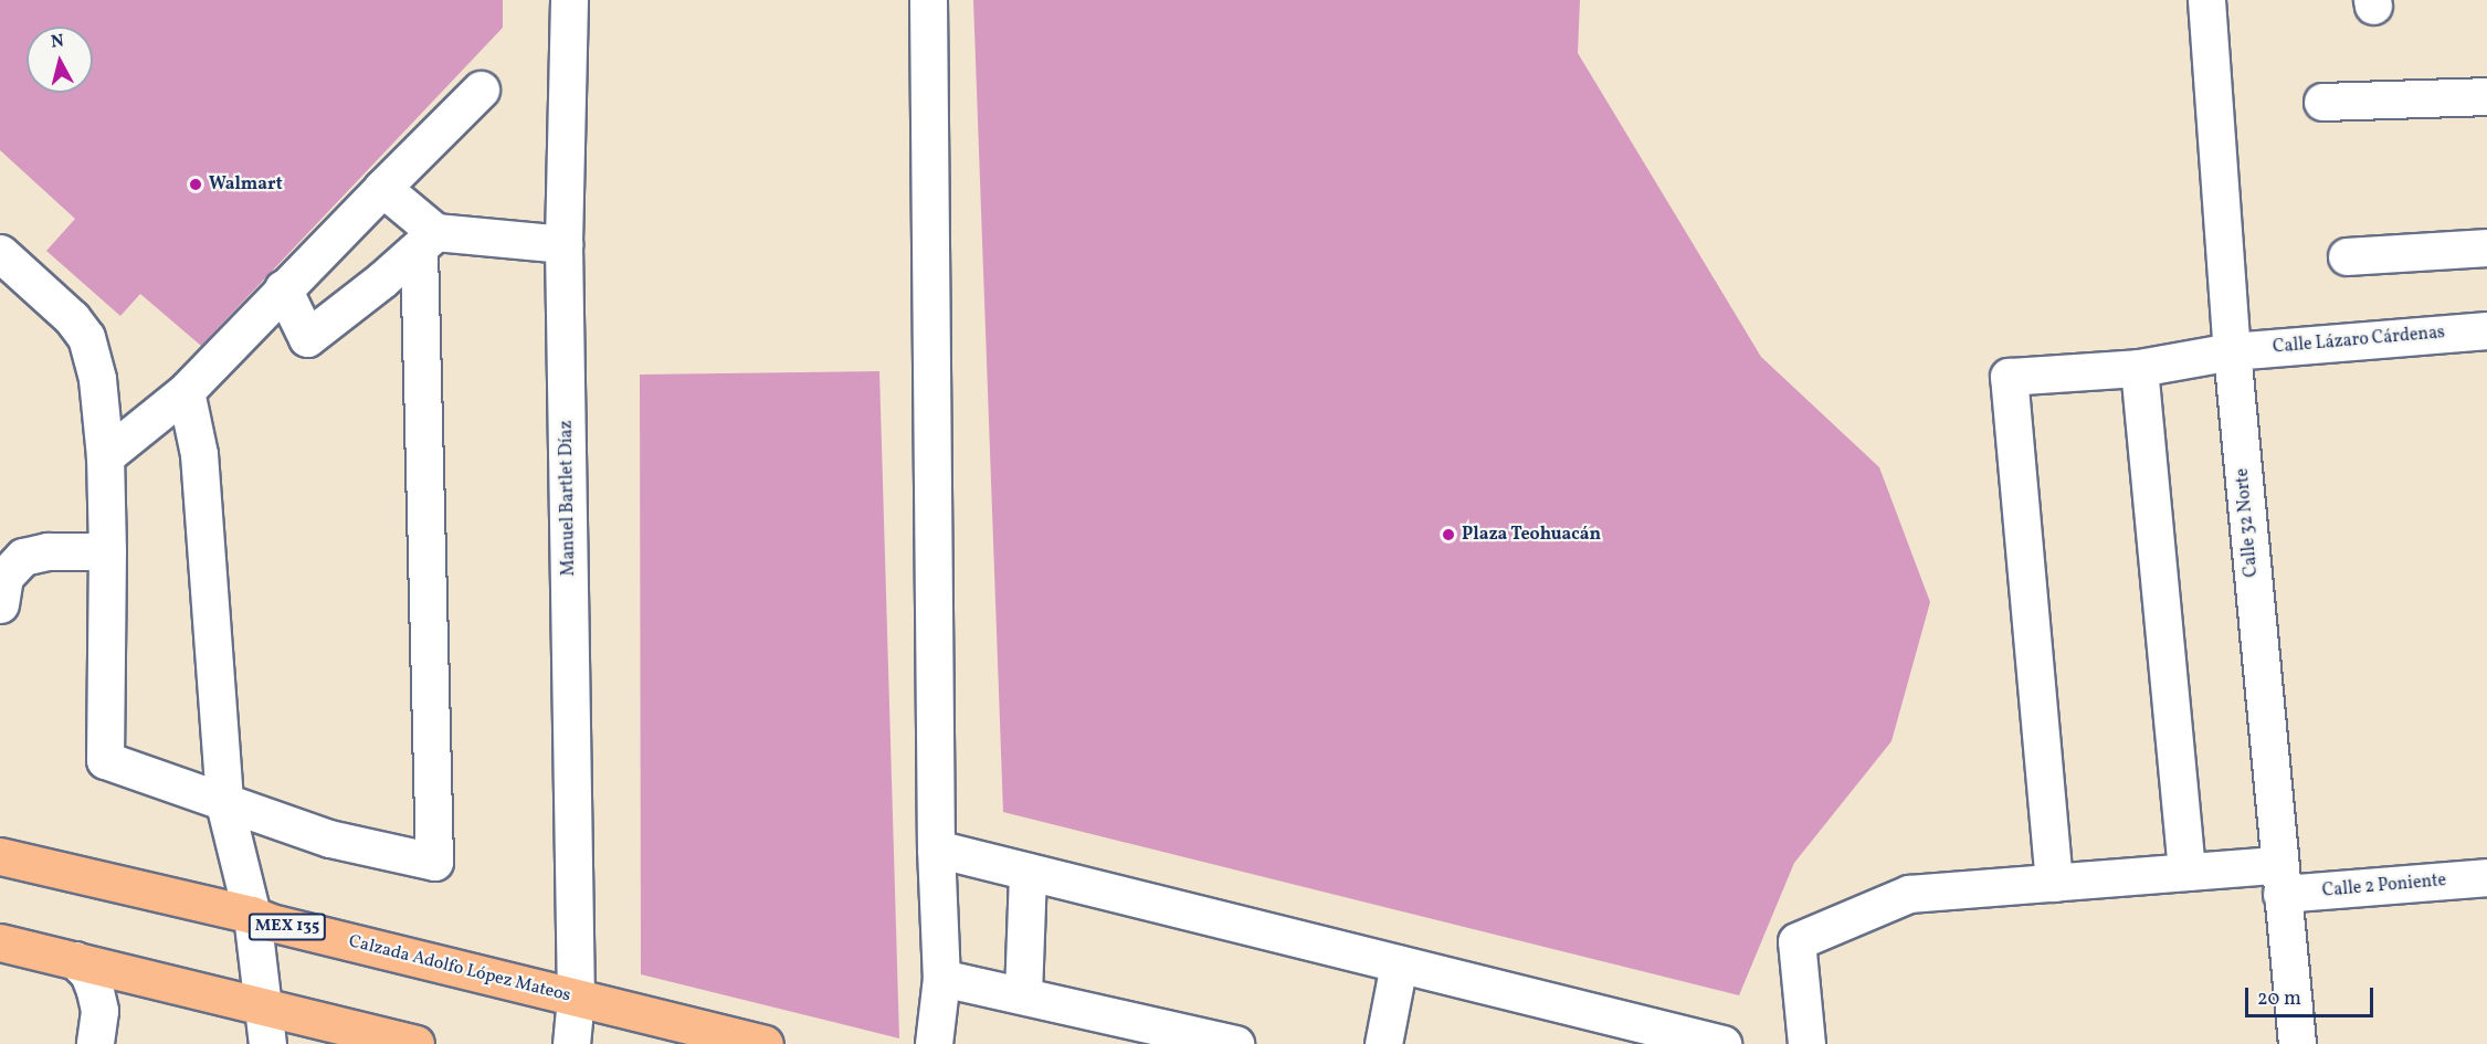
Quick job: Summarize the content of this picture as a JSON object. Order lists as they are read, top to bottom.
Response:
{
  "streets": {
    "main road": ["MEX 135", "Calzada Adolfo López Mateos"],
    "street": [
      "Calle Lázaro Cárdenas",
      "Manuel Bartlet Díaz",
      "Calle 32 Norte",
      "Calle 2 Poniente"
    ]
  },
  "crossings": [
    ["Calle Lázaro Cárdenas", "Calle 32 Norte"],
    ["Calle Lázaro Cárdenas", "Calle 2 Poniente"],
    ["Manuel Bartlet Díaz", "Calzada Adolfo López Mateos"],
    ["Calle 32 Norte", "Calle 2 Poniente"]
  ],
  "places": ["Walmart", "Plaza Teohuacán"],
  "scale_bar": "20 m",
  "north": "top"
}
